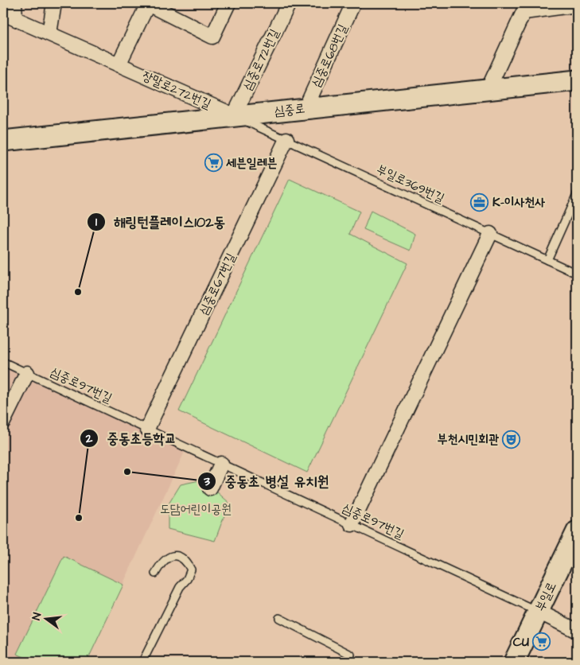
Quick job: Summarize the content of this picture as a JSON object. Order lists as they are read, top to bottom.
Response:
{
  "streets": {
    "street": [
      "심중로68번길",
      "심중로72번길",
      "장말로272번길",
      "심중로",
      "심중로67번길",
      "부일로"
    ],
    "lane": ["부일로369번길", "심중로97번길"]
  },
  "crossings": [
    ["심중로68번길", "심중로"],
    ["심중로72번길", "장말로272번길"],
    ["심중로72번길", "심중로"],
    ["심중로72번길", "부일로369번길"],
    ["장말로272번길", "심중로"],
    ["장말로272번길", "부일로369번길"],
    ["심중로", "부일로369번길"],
    ["부일로369번길", "심중로67번길"],
    ["심중로67번길", "심중로97번길"],
    ["심중로97번길", "부일로"]
  ],
  "parks": ["도담어린이공원"],
  "places": {
    "supermarket": ["세븐일레븐", "CU"],
    "office": ["K-이사천사"],
    "other": ["해링턴플레이스102동", "중동초 병설 유치원", "중동초등학교"],
    "theatre": ["부천시민회관"]
  },
  "north": "left"
}
